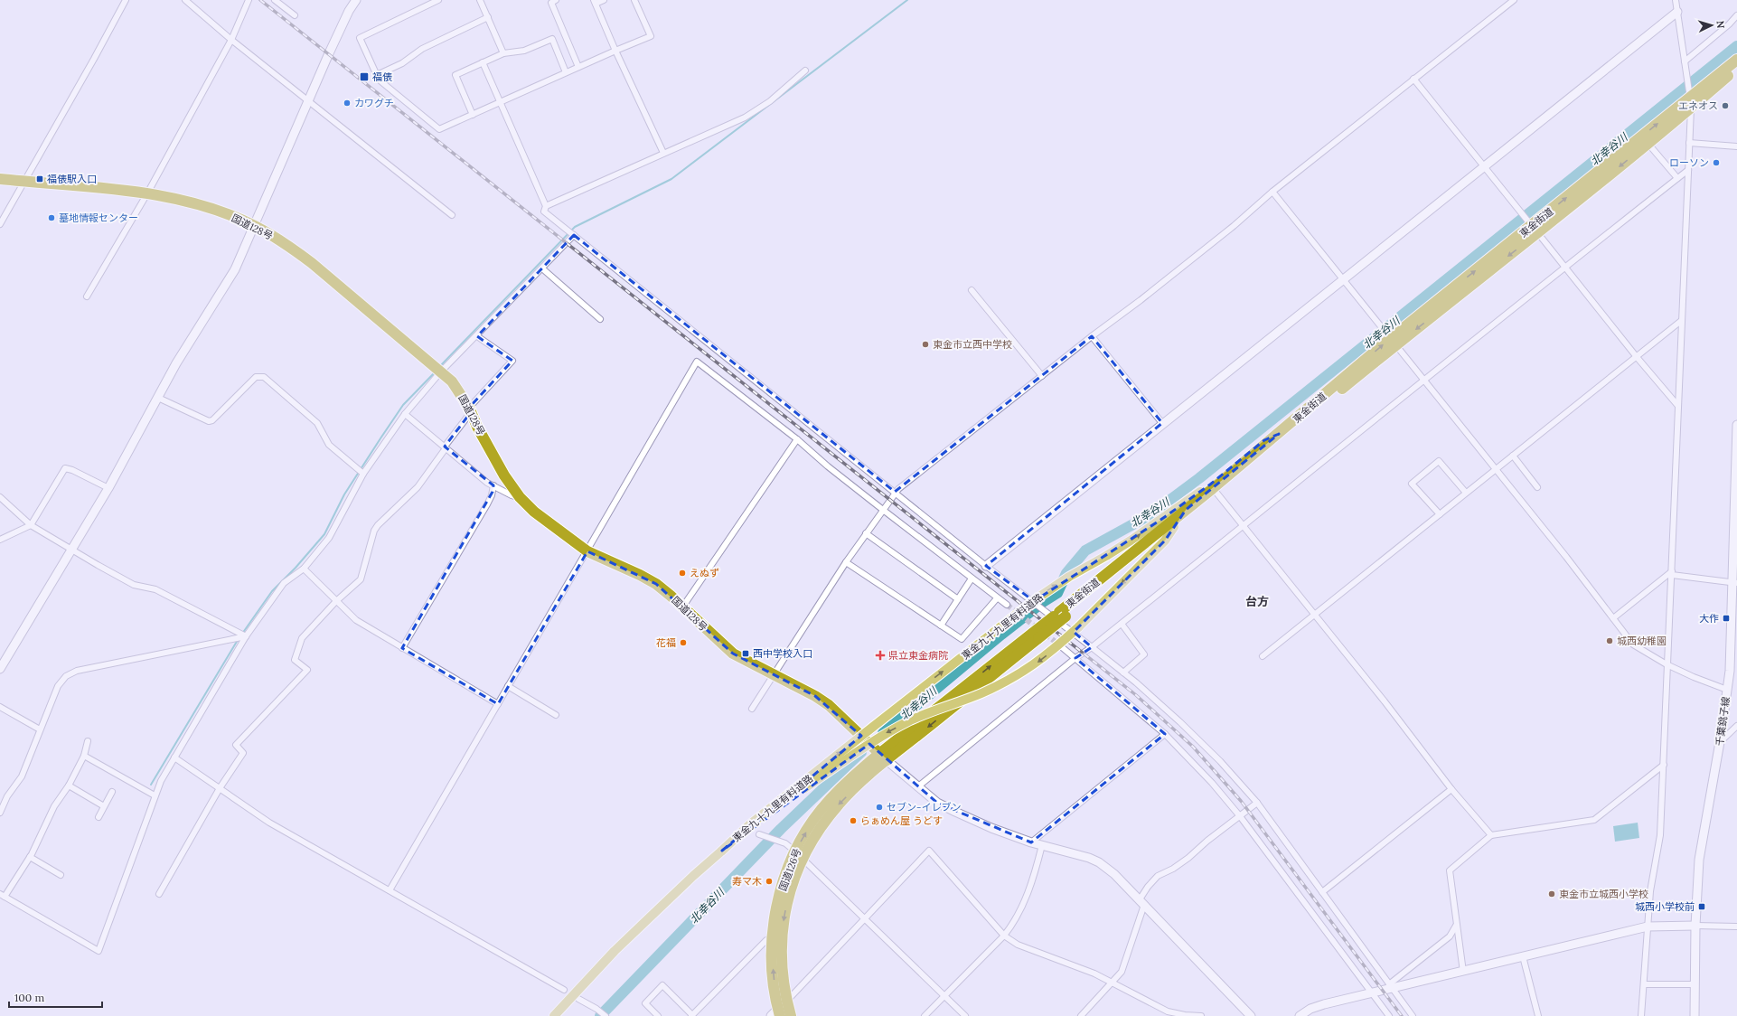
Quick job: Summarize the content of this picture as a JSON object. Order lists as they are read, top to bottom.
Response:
{
  "streets": {
    "highway": ["東金街道", "国道128号", "国道126号"],
    "main road": ["東金九十九里有料道路"],
    "street": ["千葉銚子線"]
  },
  "crossings": [
    ["東金街道", "国道128号"],
    ["東金街道", "東金九十九里有料道路"],
    ["東金街道", "国道126号"],
    ["国道128号", "国道126号"]
  ],
  "districts": ["台方"],
  "water": ["北幸谷川"],
  "places": {
    "transit": [
      "福俵",
      "福俵駅入口",
      "大作",
      "西中学校入口",
      "城西小学校前"
    ],
    "other": [
      "カワグチ",
      "エネオス",
      "ローソン",
      "墓地情報センター",
      "東金市立西中学校",
      "えぬず",
      "城西幼稚園",
      "花福",
      "セブン-イレブン",
      "らぁめん屋 うどす",
      "寿マ木",
      "東金市立城西小学校"
    ],
    "health": ["県立東金病院"]
  },
  "scale_bar": "100 m",
  "north": "right"
}
